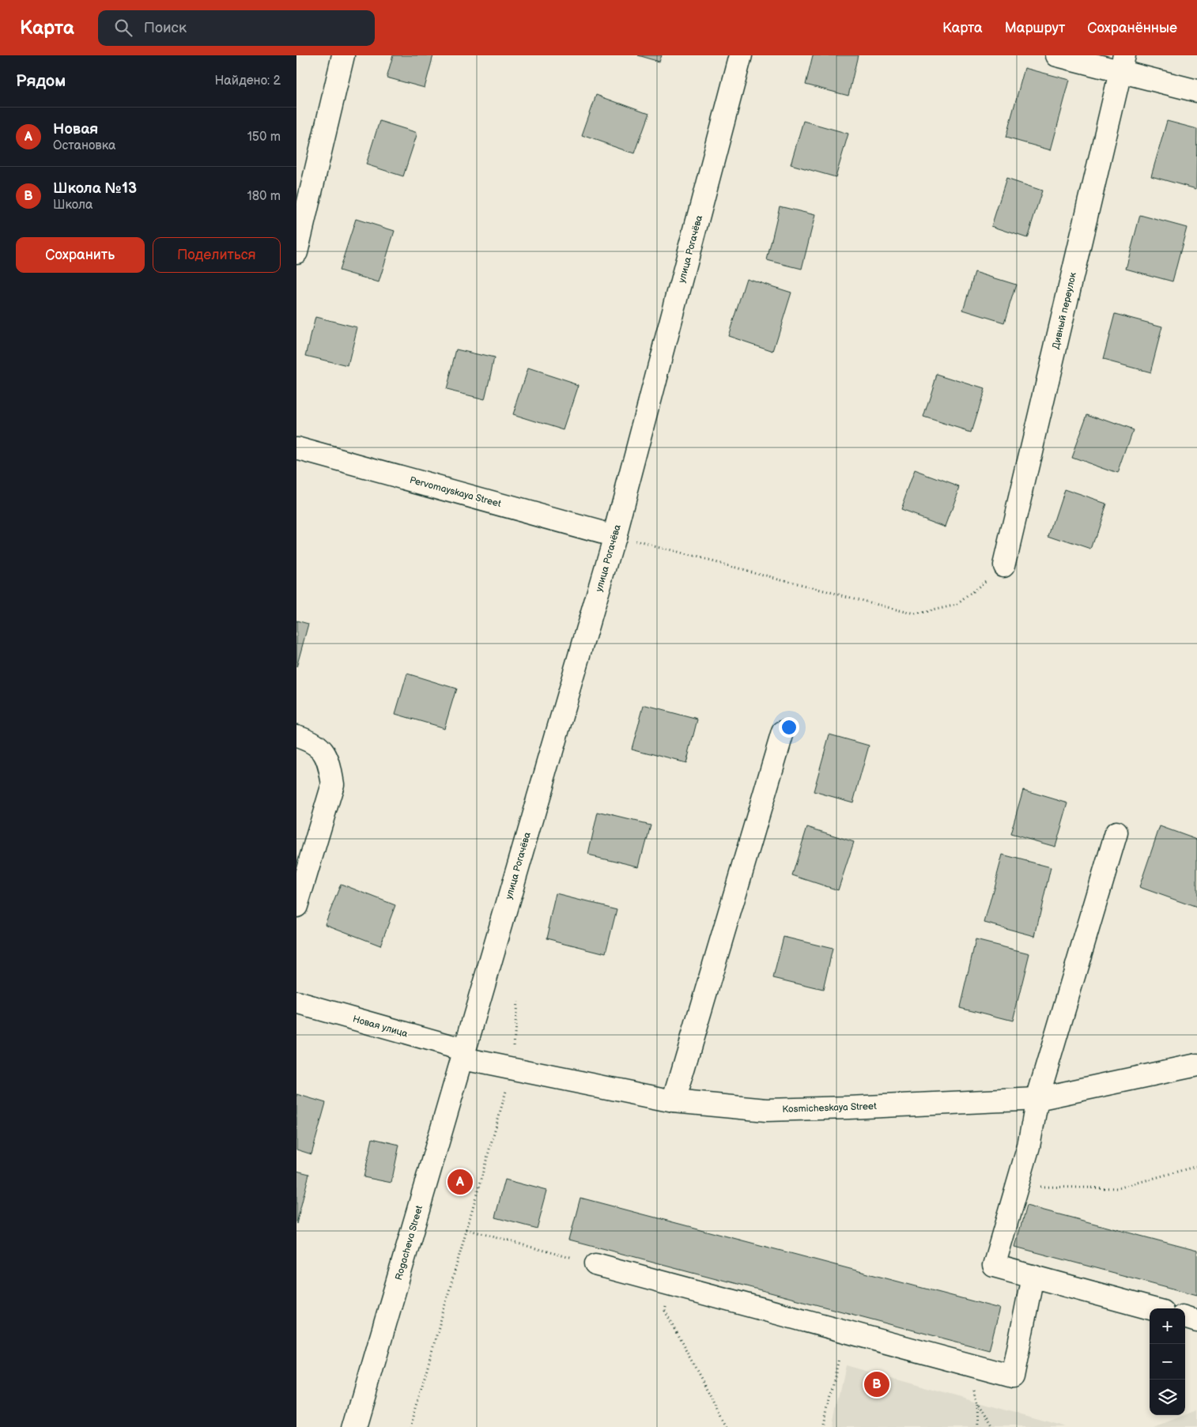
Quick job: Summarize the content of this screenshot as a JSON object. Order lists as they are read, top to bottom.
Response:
{
  "streets": {
    "street": [
      "улица Рогачёва",
      "Дивный переулок",
      "Pervomayskaya Street",
      "Новая улица",
      "Kosmicheskaya Street",
      "Rogacheva Street"
    ]
  },
  "crossings": [
    ["улица Рогачёва", "Pervomayskaya Street"],
    ["улица Рогачёва", "Новая улица"],
    ["улица Рогачёва", "Kosmicheskaya Street"],
    ["улица Рогачёва", "Rogacheva Street"],
    ["Новая улица", "Kosmicheskaya Street"],
    ["Новая улица", "Rogacheva Street"],
    ["Kosmicheskaya Street", "Rogacheva Street"]
  ],
  "page": {
    "header": "Карта",
    "search": "Поиск",
    "nav": ["Карта", "Маршрут", "Сохранённые"],
    "heading": ["Рядом", "Найдено: 2"],
    "list": [
      {
        "mark": "A",
        "name": "Новая",
        "note": "Остановка",
        "value": "150 m"
      },
      {
        "mark": "B",
        "name": "Школа №13",
        "note": "Школа",
        "value": "180 m"
      }
    ],
    "buttons": ["Сохранить", "Поделиться"],
    "pins": ["A", "B"],
    "map_buttons": ["+", "−"]
  }
}
